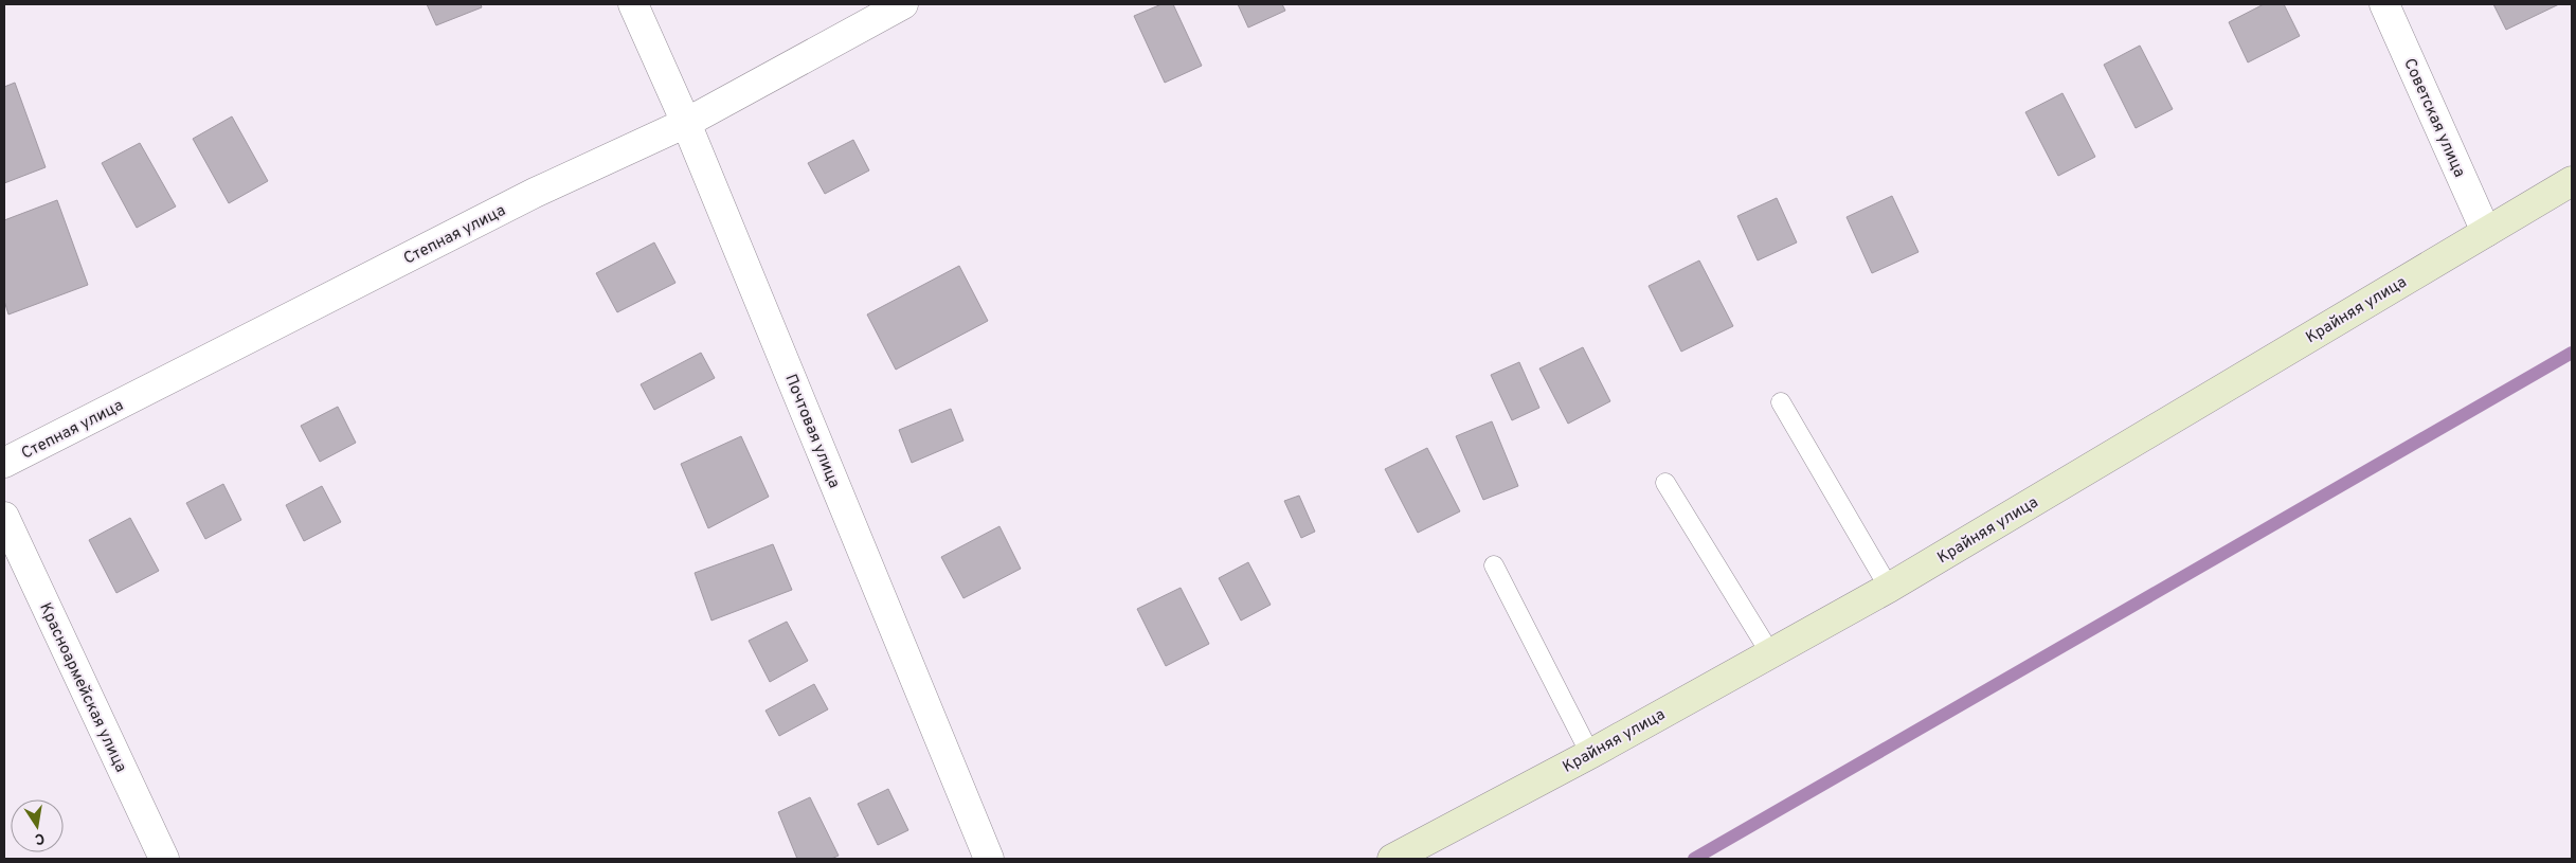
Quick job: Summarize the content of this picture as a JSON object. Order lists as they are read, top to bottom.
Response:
{
  "streets": {
    "main road": ["Крайняя улица"],
    "street": [
      "Советская улица",
      "Степная улица",
      "Почтовая улица",
      "Красноармейская улица"
    ]
  },
  "crossings": [
    ["Советская улица", "Крайняя улица"],
    ["Степная улица", "Почтовая улица"]
  ],
  "north": "bottom"
}
